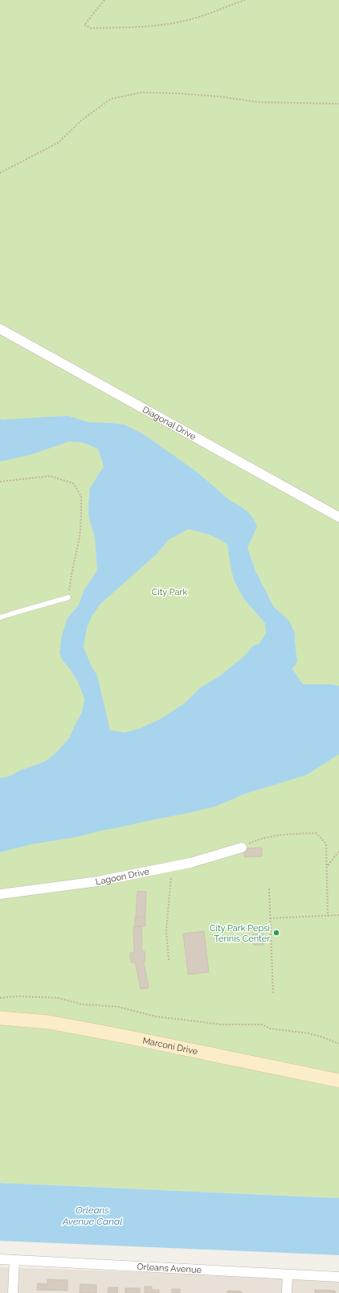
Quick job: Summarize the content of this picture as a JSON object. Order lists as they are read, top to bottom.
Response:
{
  "streets": {
    "street": [
      "Diagonal Drive",
      "Lagoon Drive",
      "Marconi Drive",
      "Orleans Avenue"
    ]
  },
  "water": ["Orleans Avenue Canal"],
  "parks": ["City Park"],
  "places": ["City Park Pepsi Tennis Center"]
}
